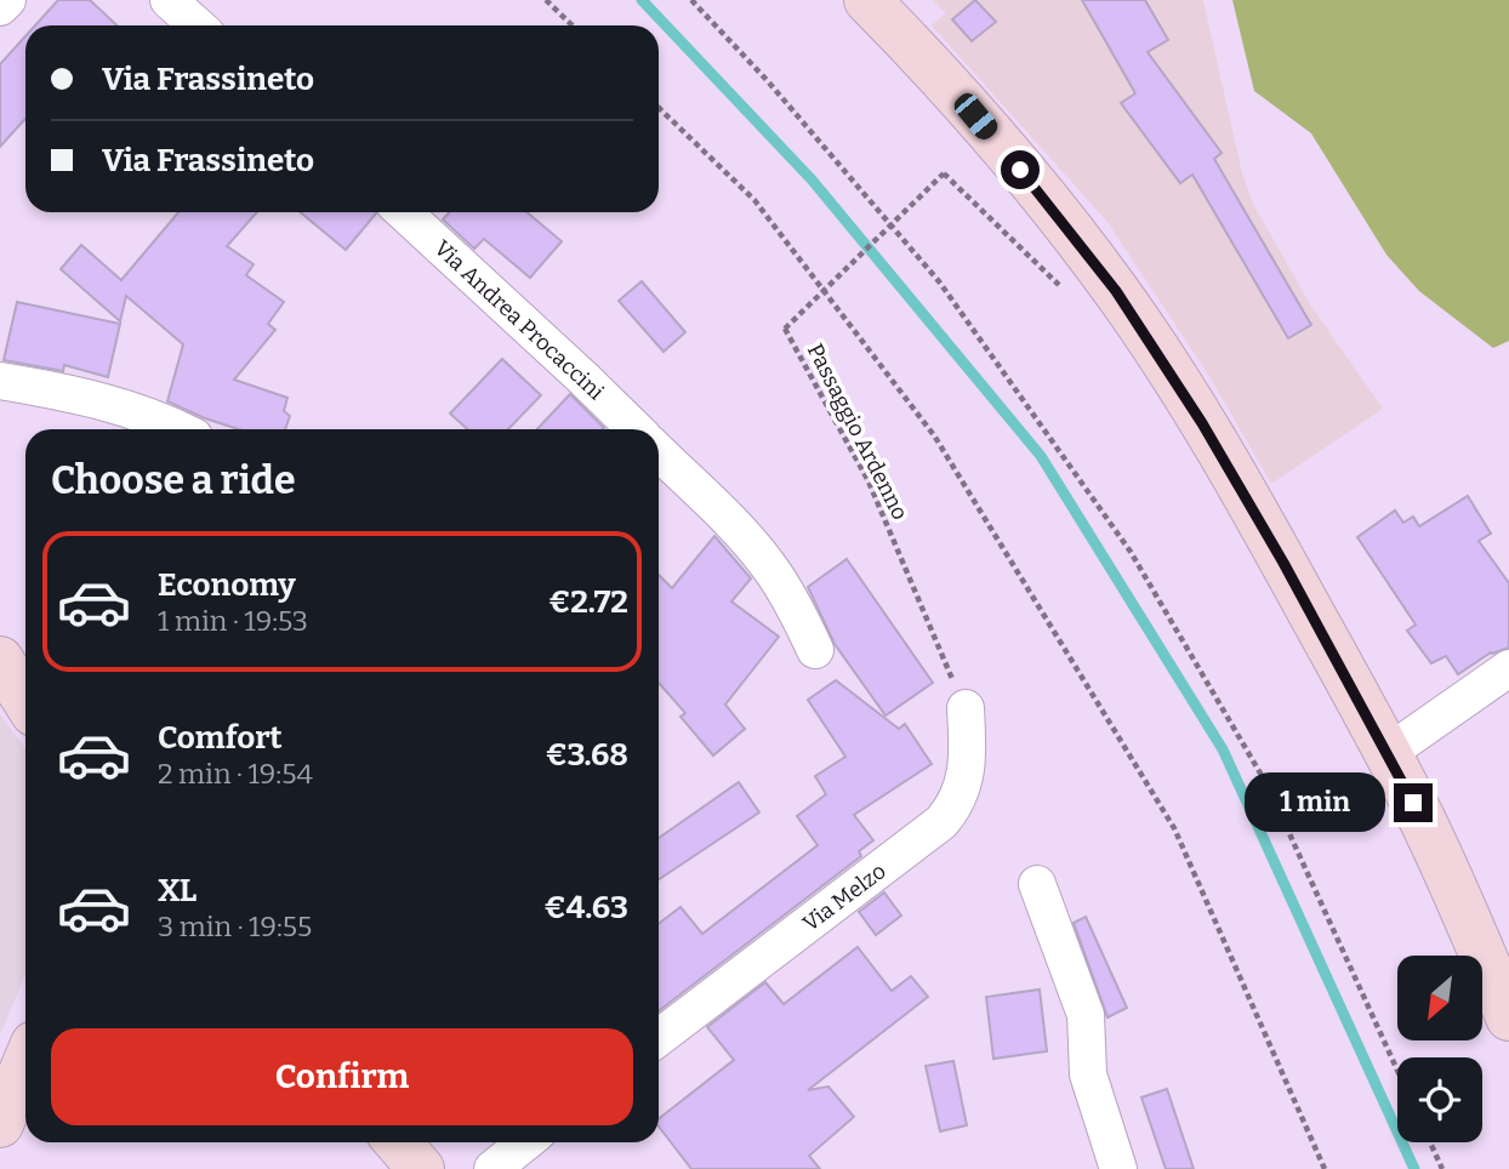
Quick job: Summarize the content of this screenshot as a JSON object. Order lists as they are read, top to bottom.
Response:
{
  "streets": {
    "street": ["Via Andrea Procaccini", "Via Melzo"],
    "path": ["Passaggio Ardenno"]
  },
  "crossings": [
    ["Passaggio Ardenno", "Via Melzo"]
  ],
  "north": "bottom left",
  "page": {
    "banner": ["Via Frassineto", "Via Frassineto"],
    "heading": "Choose a ride",
    "list": [
      {
        "name": "Economy",
        "note": "1 min · 19:53",
        "value": "€2.72"
      },
      {
        "name": "Comfort",
        "note": "2 min · 19:54",
        "value": "€3.68"
      },
      {
        "name": "XL",
        "note": "3 min · 19:55",
        "value": "€4.63"
      }
    ],
    "bubble": "1 min",
    "buttons": "Confirm"
  }
}
